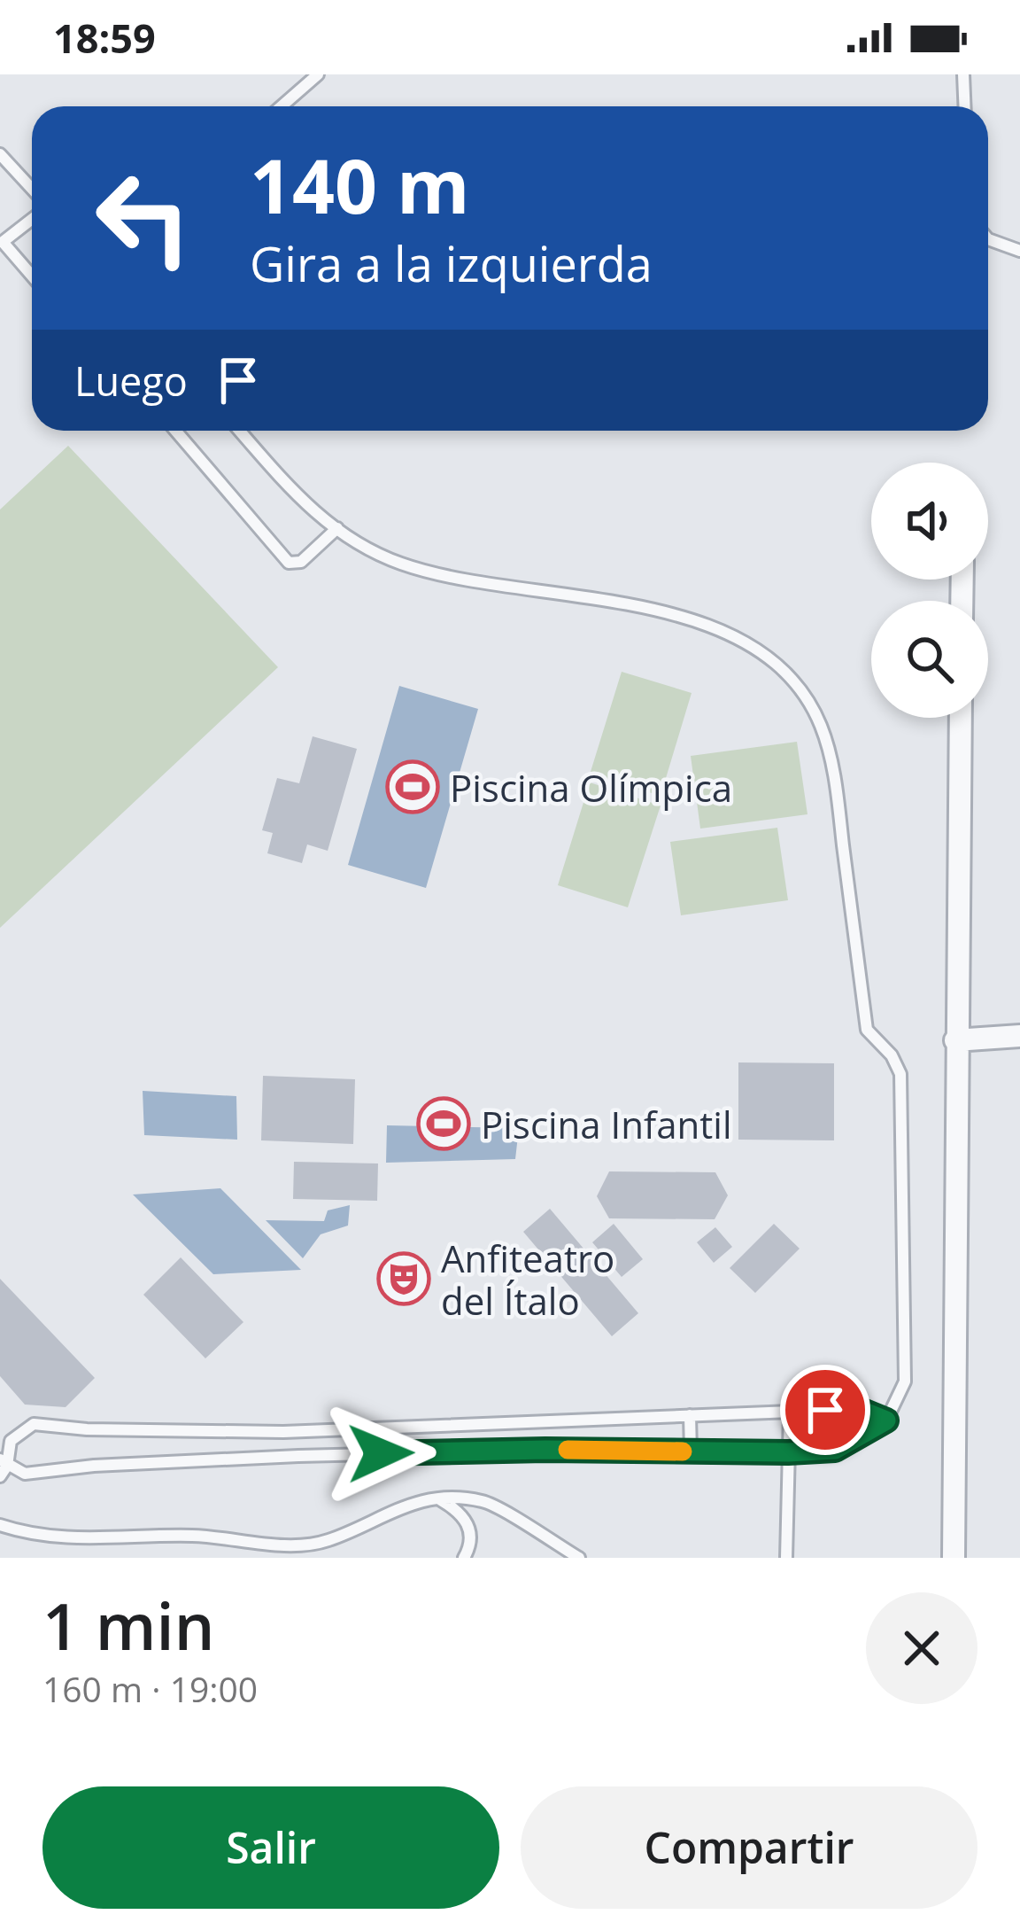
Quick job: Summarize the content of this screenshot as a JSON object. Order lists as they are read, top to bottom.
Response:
{
  "places": {
    "sports": ["Piscina Olímpica", "Piscina Infantil"],
    "theatre": ["Anfiteatro del Ítalo"]
  },
  "page": {
    "status": "18:59",
    "turn": ["140 m", "Gira a la izquierda"],
    "then": "Luego",
    "heading": ["1 min", "160 m · 19:00"],
    "buttons": ["Salir", "Compartir"]
  }
}
